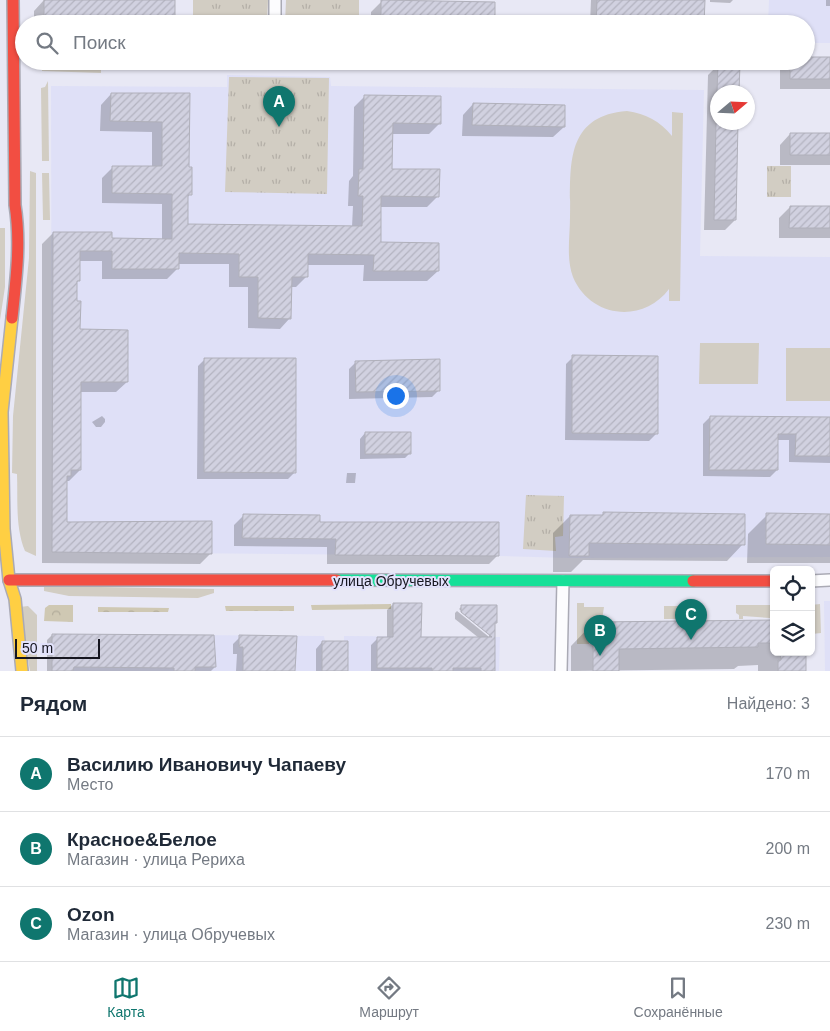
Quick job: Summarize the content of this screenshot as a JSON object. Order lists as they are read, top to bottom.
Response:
{
  "streets": {
    "street": ["улица Обручевых"]
  },
  "scale_bar": "50 m",
  "north": "right",
  "page": {
    "search": "Поиск",
    "pins": ["A", "C", "B"],
    "scale": "50 m",
    "heading": ["Рядом", "Найдено: 3"],
    "list": [
      {
        "mark": "A",
        "name": "Василию Ивановичу Чапаеву",
        "note": "Место",
        "value": "170 m"
      },
      {
        "mark": "B",
        "name": "Красное&Белое",
        "note": "Магазин · улица Рериха",
        "value": "200 m"
      },
      {
        "mark": "C",
        "name": "Ozon",
        "note": "Магазин · улица Обручевых",
        "value": "230 m"
      }
    ],
    "nav": ["Карта", "Маршрут", "Сохранённые"]
  }
}
